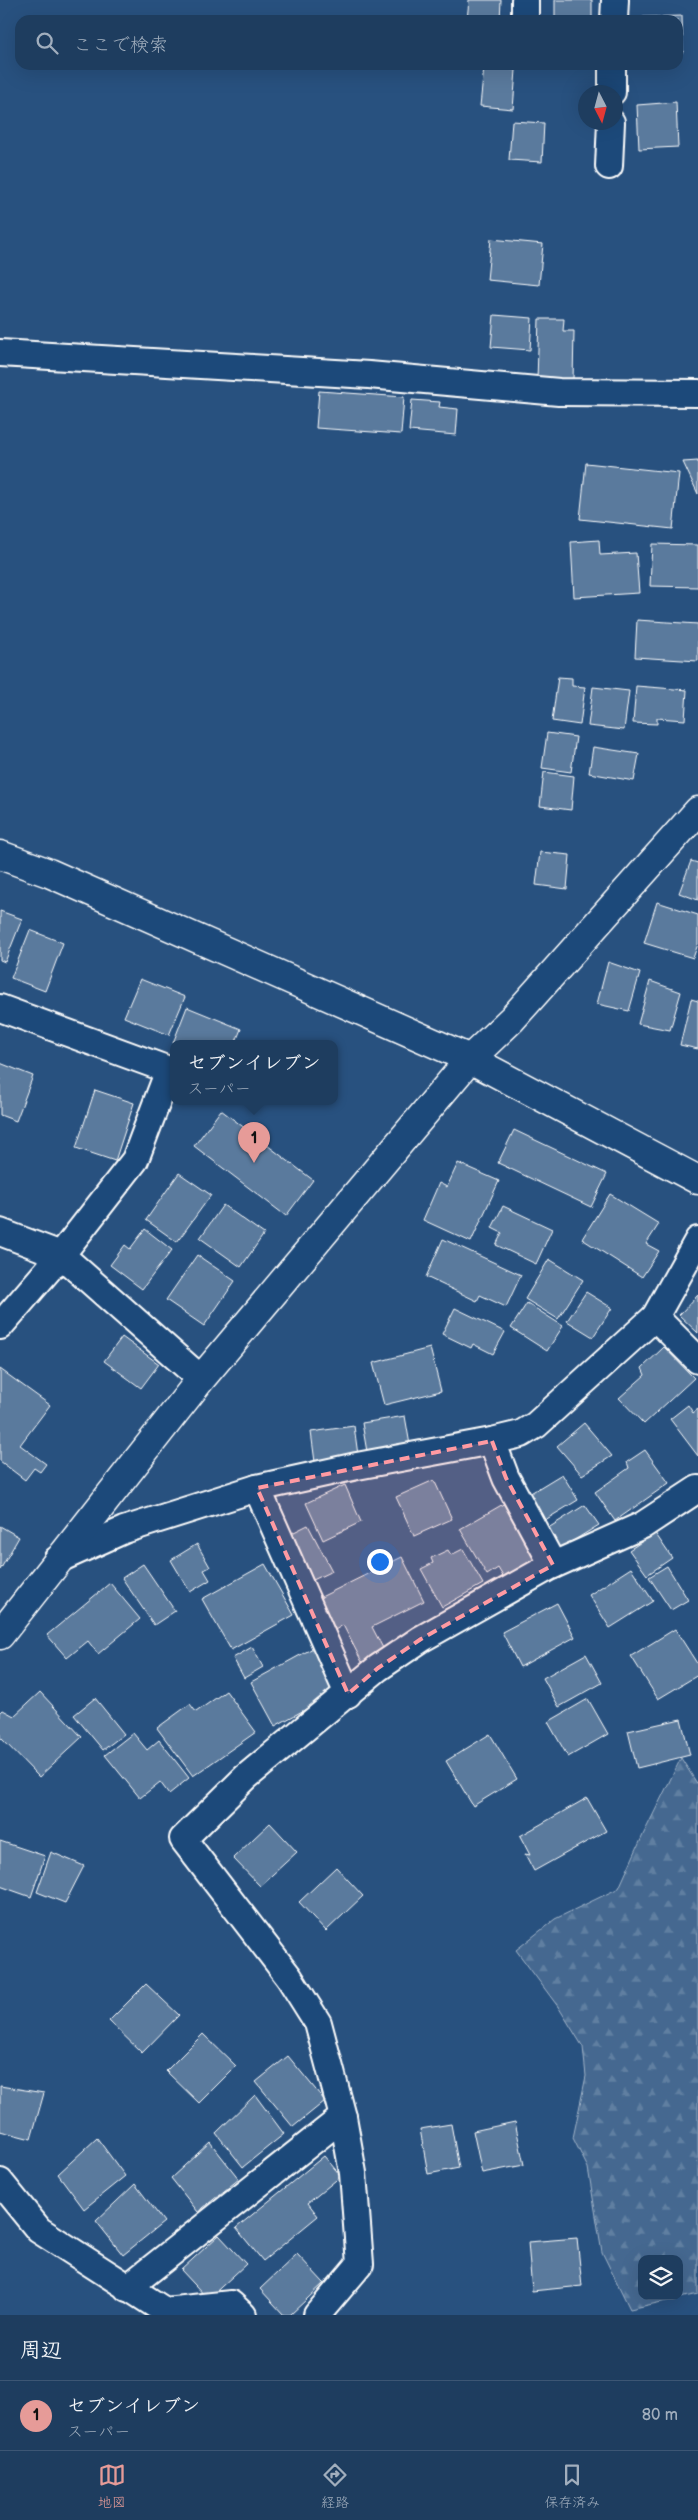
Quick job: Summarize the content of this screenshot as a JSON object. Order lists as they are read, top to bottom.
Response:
{
  "north": "bottom",
  "page": {
    "search": "ここで検索",
    "popup": ["セブンイレブン", "スーパー"],
    "pins": "1",
    "heading": "周辺",
    "list": [
      {
        "mark": "1",
        "name": "セブンイレブン",
        "note": "スーパー",
        "value": "80 m"
      }
    ],
    "nav": ["地図", "経路", "保存済み"]
  }
}
